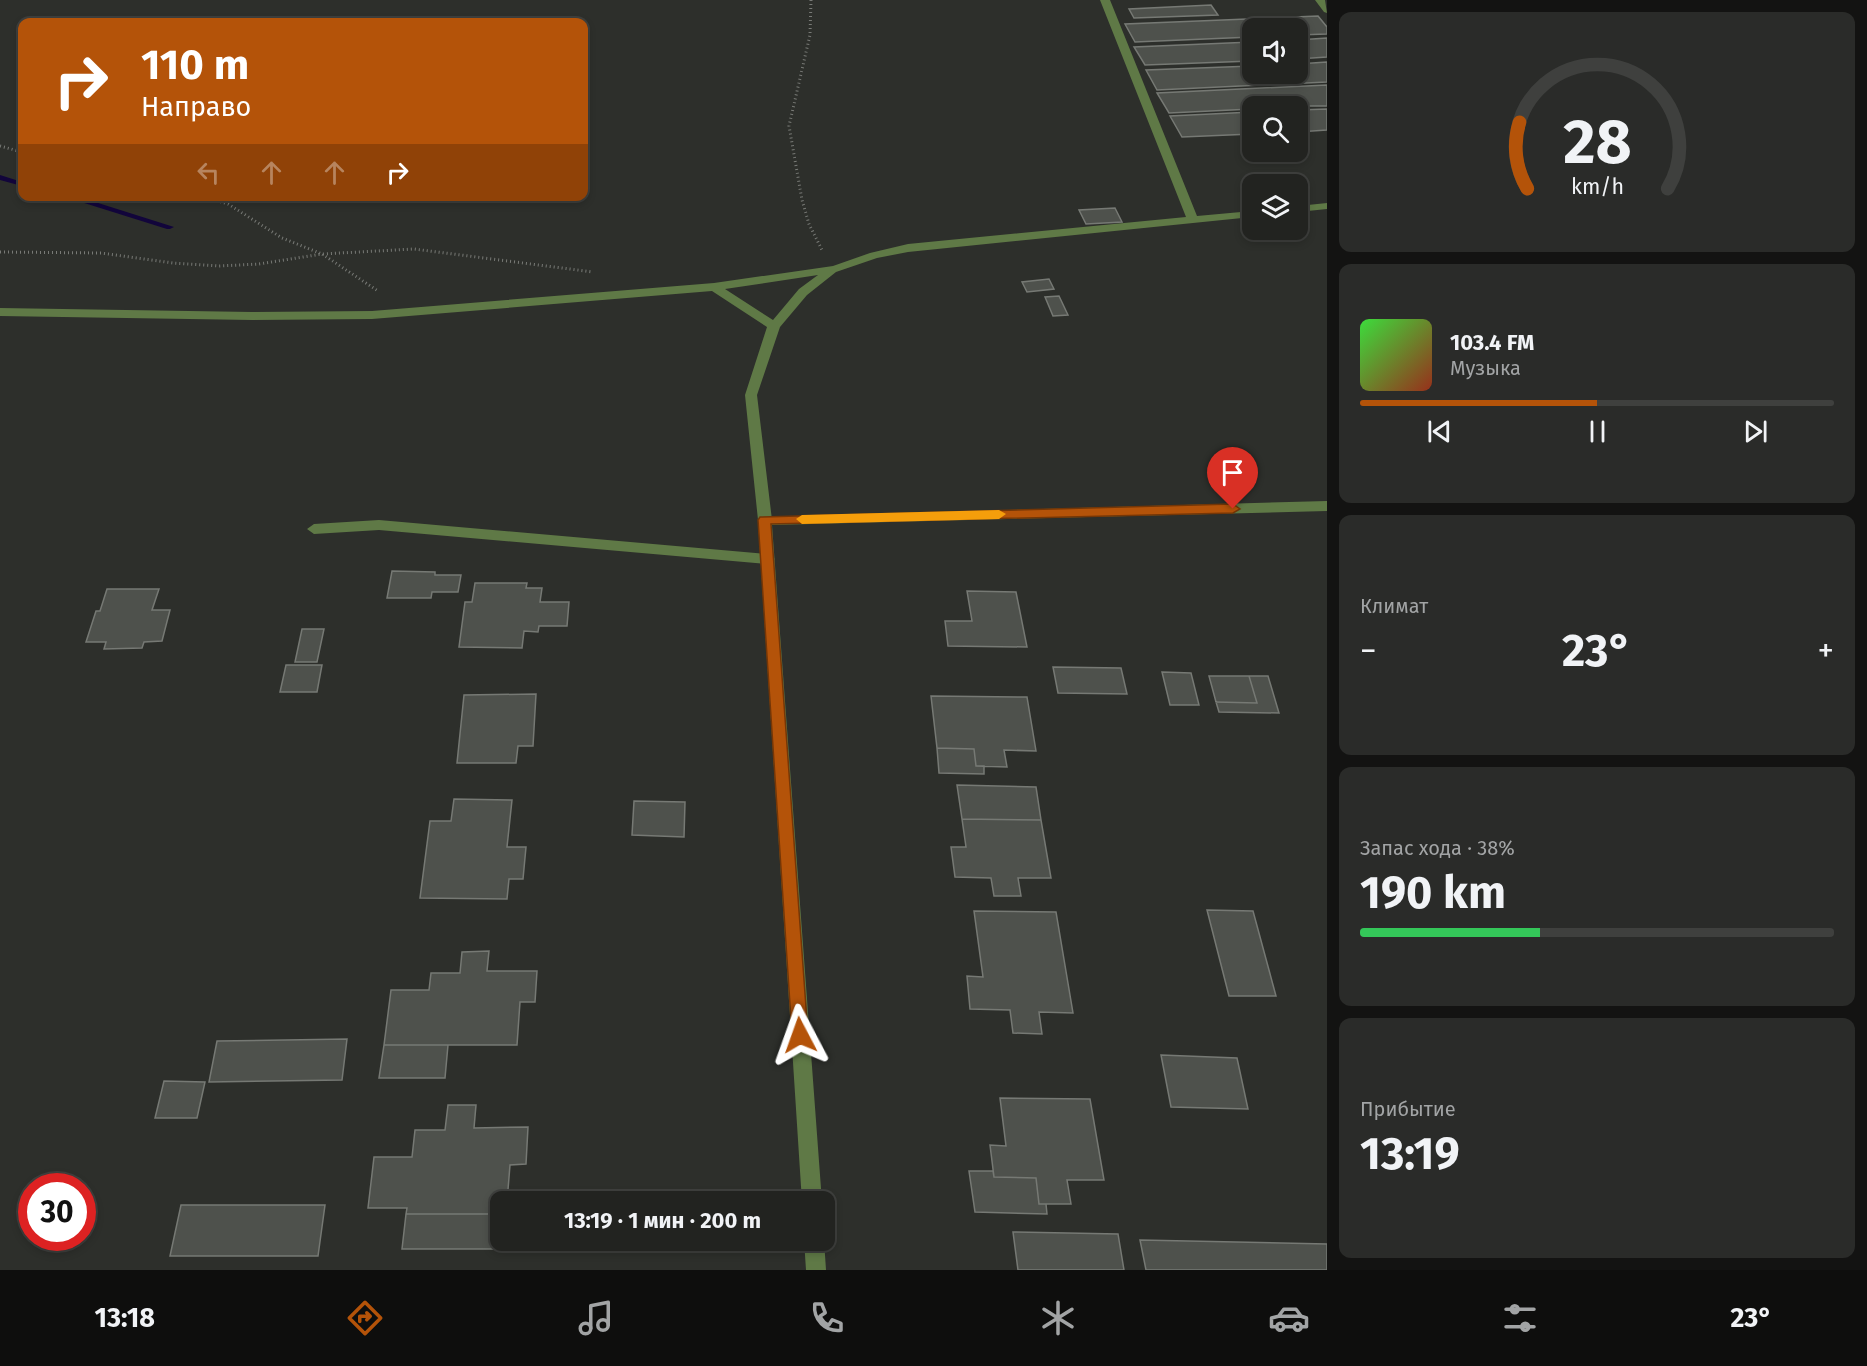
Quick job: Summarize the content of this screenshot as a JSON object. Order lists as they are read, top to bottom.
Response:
{
  "page": {
    "turn": ["110 m", "Направо"],
    "song": ["103.4 FM", "Музыка"],
    "tile": [
      "Климат",
      ["Запас хода · 38%", "190 km"],
      ["Прибытие", "13:19"]
    ],
    "heat": ["−", "23°", "+"],
    "limit": "30",
    "trip": "13:19 · 1 мин · 200 m",
    "tabs": ["13:18", "23°"],
    "gauge": ["28", "km/h"]
  }
}
